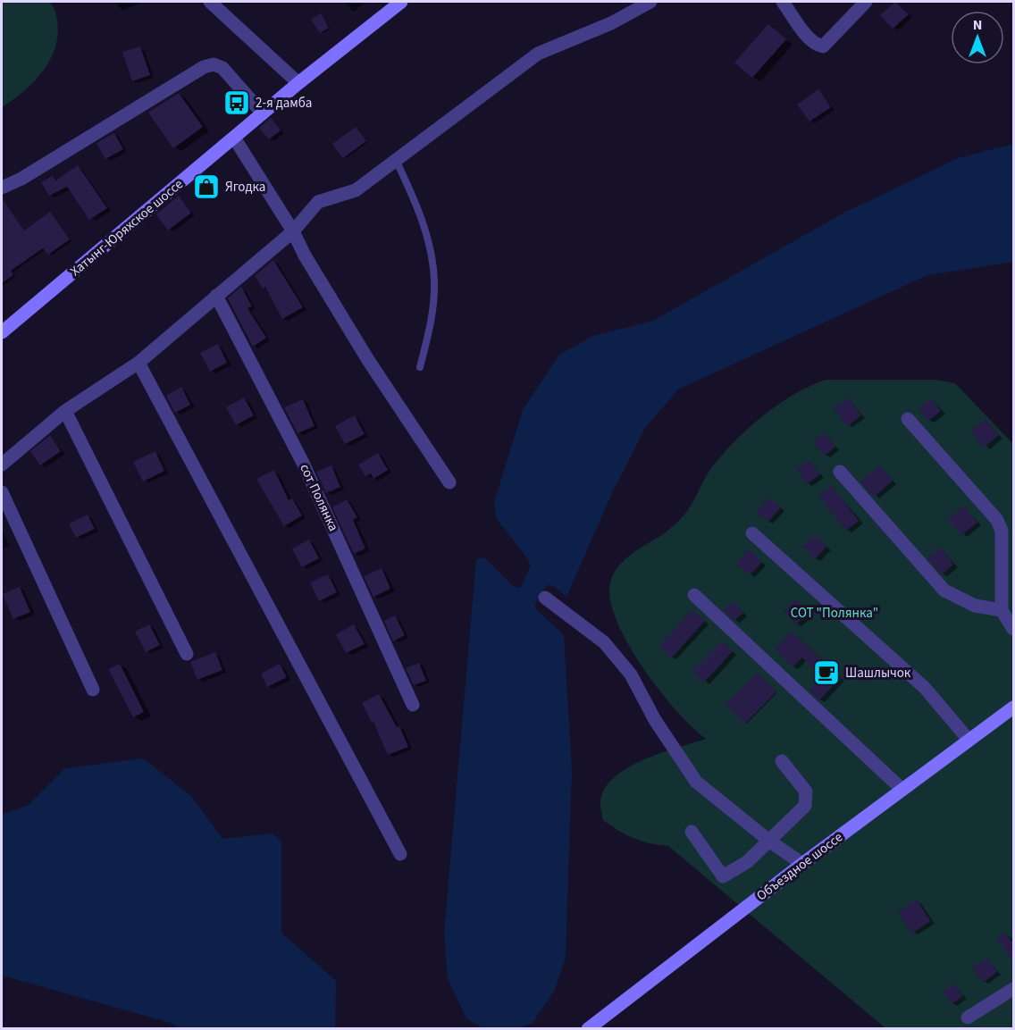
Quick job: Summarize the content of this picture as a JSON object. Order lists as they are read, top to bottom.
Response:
{
  "streets": {
    "main road": ["Хатынг-Юряхское шоссе", "Объездное шоссе"],
    "street": ["сот Полянка"]
  },
  "parks": ["СОТ \"Полянка\""],
  "places": {
    "bus stop": ["2-я дамба"],
    "shop": ["Ягодка"],
    "cafe": ["Шашлычок"]
  },
  "north": "top"
}
